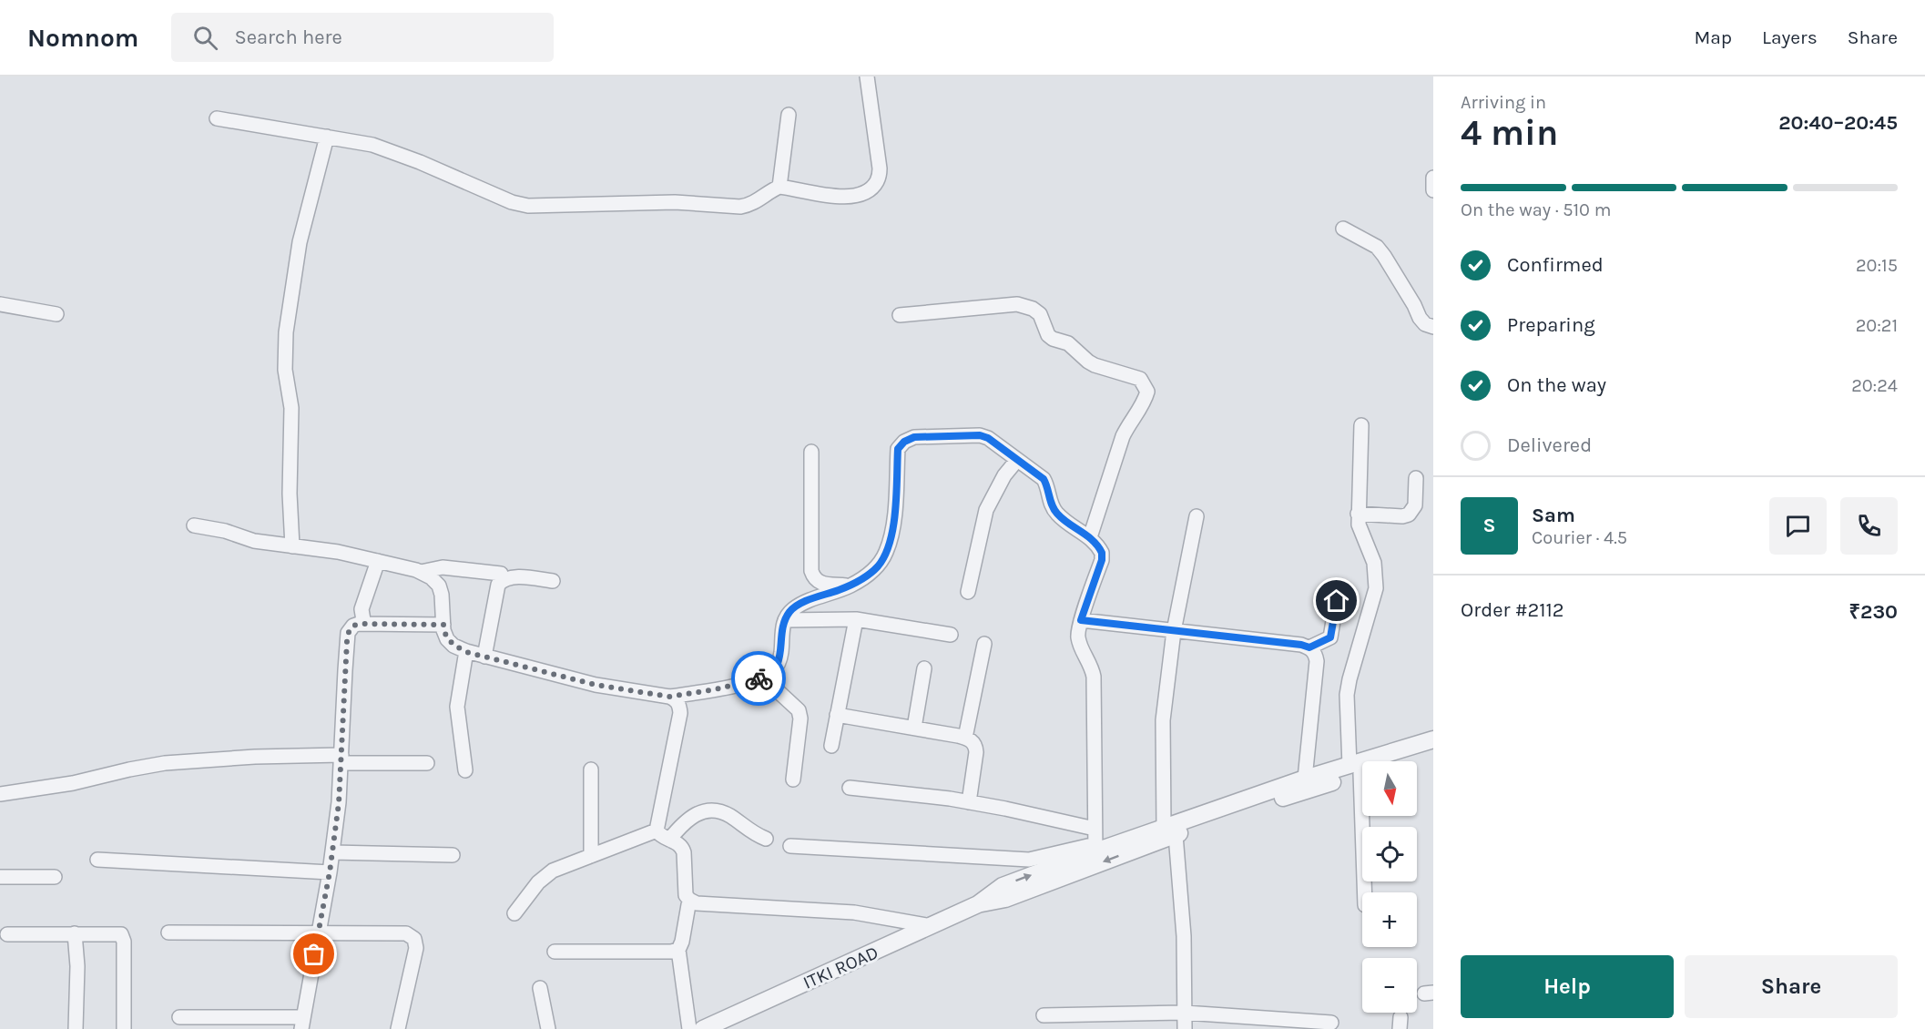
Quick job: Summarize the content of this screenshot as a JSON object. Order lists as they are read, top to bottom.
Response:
{
  "streets": {
    "street": ["ITKI ROAD"]
  },
  "north": "bottom",
  "page": {
    "header": "Nomnom",
    "search": "Search here",
    "nav": ["Map", "Layers", "Share"],
    "heading": ["4 min", "Arriving in", "20:40–20:45"],
    "panel": [
      "Sam",
      "Courier · 4.5",
      "Order #2112",
      "₹230"
    ],
    "bar": "On the way · 510 m",
    "list": [
      ["Confirmed", "20:15"],
      ["Preparing", "20:21"],
      ["On the way", "20:24"],
      "Delivered"
    ],
    "round": "S",
    "map_buttons": ["+", "−"],
    "buttons": ["Help", "Share"]
  }
}
